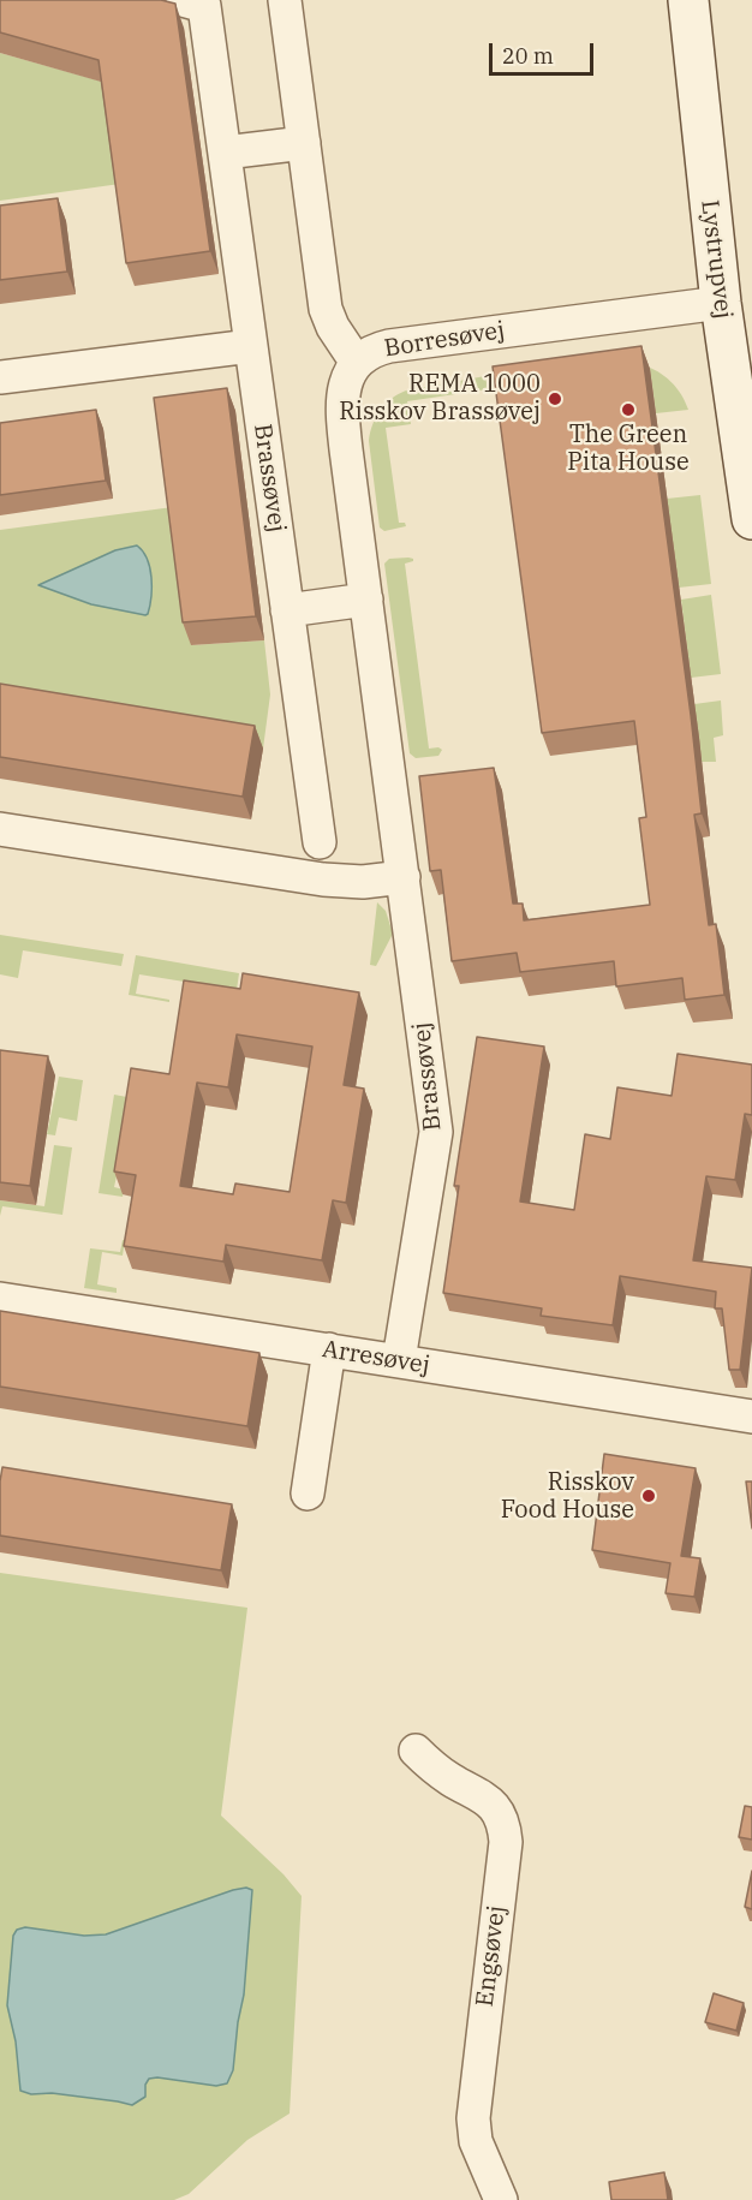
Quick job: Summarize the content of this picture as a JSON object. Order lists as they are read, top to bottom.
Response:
{
  "streets": {
    "street": [
      "Lystrupvej",
      "Borresøvej",
      "Brassøvej",
      "Arresøvej",
      "Engsøvej"
    ]
  },
  "crossings": [
    ["Lystrupvej", "Borresøvej"],
    ["Borresøvej", "Brassøvej"],
    ["Brassøvej", "Arresøvej"]
  ],
  "places": ["REMA 1000 Risskov Brassøvej", "The Green Pita House", "Risskov Food House"],
  "scale_bar": "20 m"
}
